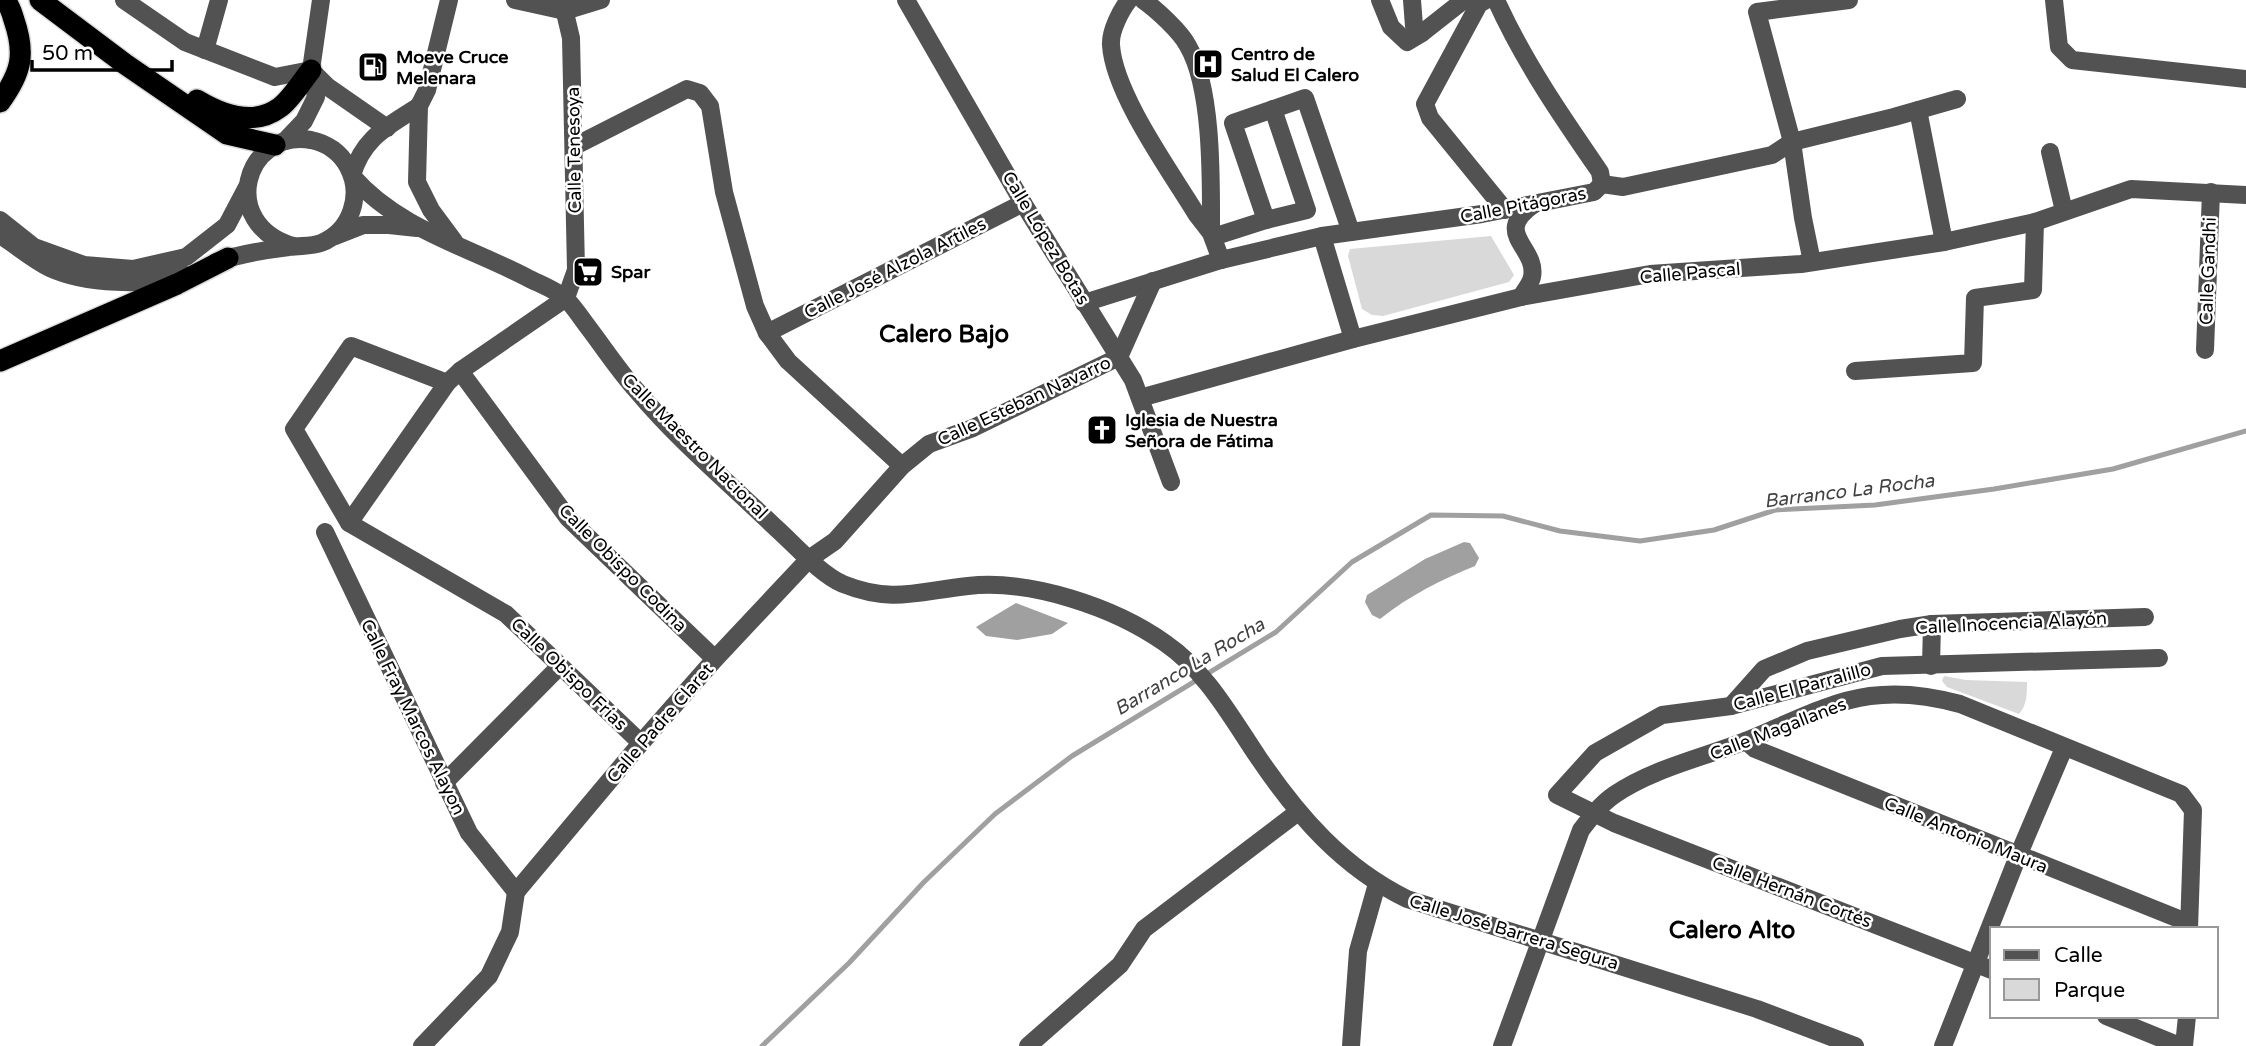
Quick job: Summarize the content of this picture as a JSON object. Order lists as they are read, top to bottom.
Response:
{
  "streets": {
    "street": [
      "Calle Tenesoya",
      "Calle Pitágoras",
      "Calle López Botas",
      "Calle José Alzola Artiles",
      "Calle Gandhi",
      "Calle Pascal",
      "Calle Esteban Navarro",
      "Calle Maestro Nacional",
      "Calle Obispo Codina",
      "Calle Inocencia Alayón",
      "Calle Obispo Frías",
      "Calle El Parralillo",
      "Calle Fray Marcos Alayon",
      "Calle Padre Claret",
      "Calle Magallanes",
      "Calle Antonio Maura",
      "Calle Hernán Cortés",
      "Calle José Barrera Segura"
    ]
  },
  "crossings": [
    ["Calle Tenesoya", "Calle Maestro Nacional"],
    ["Calle Pitágoras", "Calle López Botas"],
    ["Calle Pitágoras", "Calle Esteban Navarro"],
    ["Calle López Botas", "Calle José Alzola Artiles"],
    ["Calle López Botas", "Calle Pascal"],
    ["Calle López Botas", "Calle Esteban Navarro"],
    ["Calle Gandhi", "Calle Pascal"],
    ["Calle Esteban Navarro", "Calle Maestro Nacional"],
    ["Calle Esteban Navarro", "Calle Padre Claret"],
    ["Calle Maestro Nacional", "Calle Padre Claret"],
    ["Calle Maestro Nacional", "Calle José Barrera Segura"],
    ["Calle Obispo Codina", "Calle Padre Claret"],
    ["Calle Inocencia Alayón", "Calle El Parralillo"],
    ["Calle Obispo Frías", "Calle Padre Claret"],
    ["Calle El Parralillo", "Calle Magallanes"],
    ["Calle El Parralillo", "Calle Hernán Cortés"],
    ["Calle Fray Marcos Alayon", "Calle Padre Claret"],
    ["Calle Magallanes", "Calle Antonio Maura"],
    ["Calle Magallanes", "Calle Hernán Cortés"],
    ["Calle Magallanes", "Calle José Barrera Segura"]
  ],
  "districts": ["Calero Bajo", "Calero Alto"],
  "water": ["Barranco La Rocha"],
  "places": {
    "hospital": ["Centro de Salud El Calero"],
    "fuel station": ["Moeve Cruce Melenara"],
    "supermarket": ["Spar"],
    "church": ["Iglesia de Nuestra Señora de Fátima"]
  },
  "legend": ["Calle", "Parque"],
  "scale_bar": "50 m"
}
